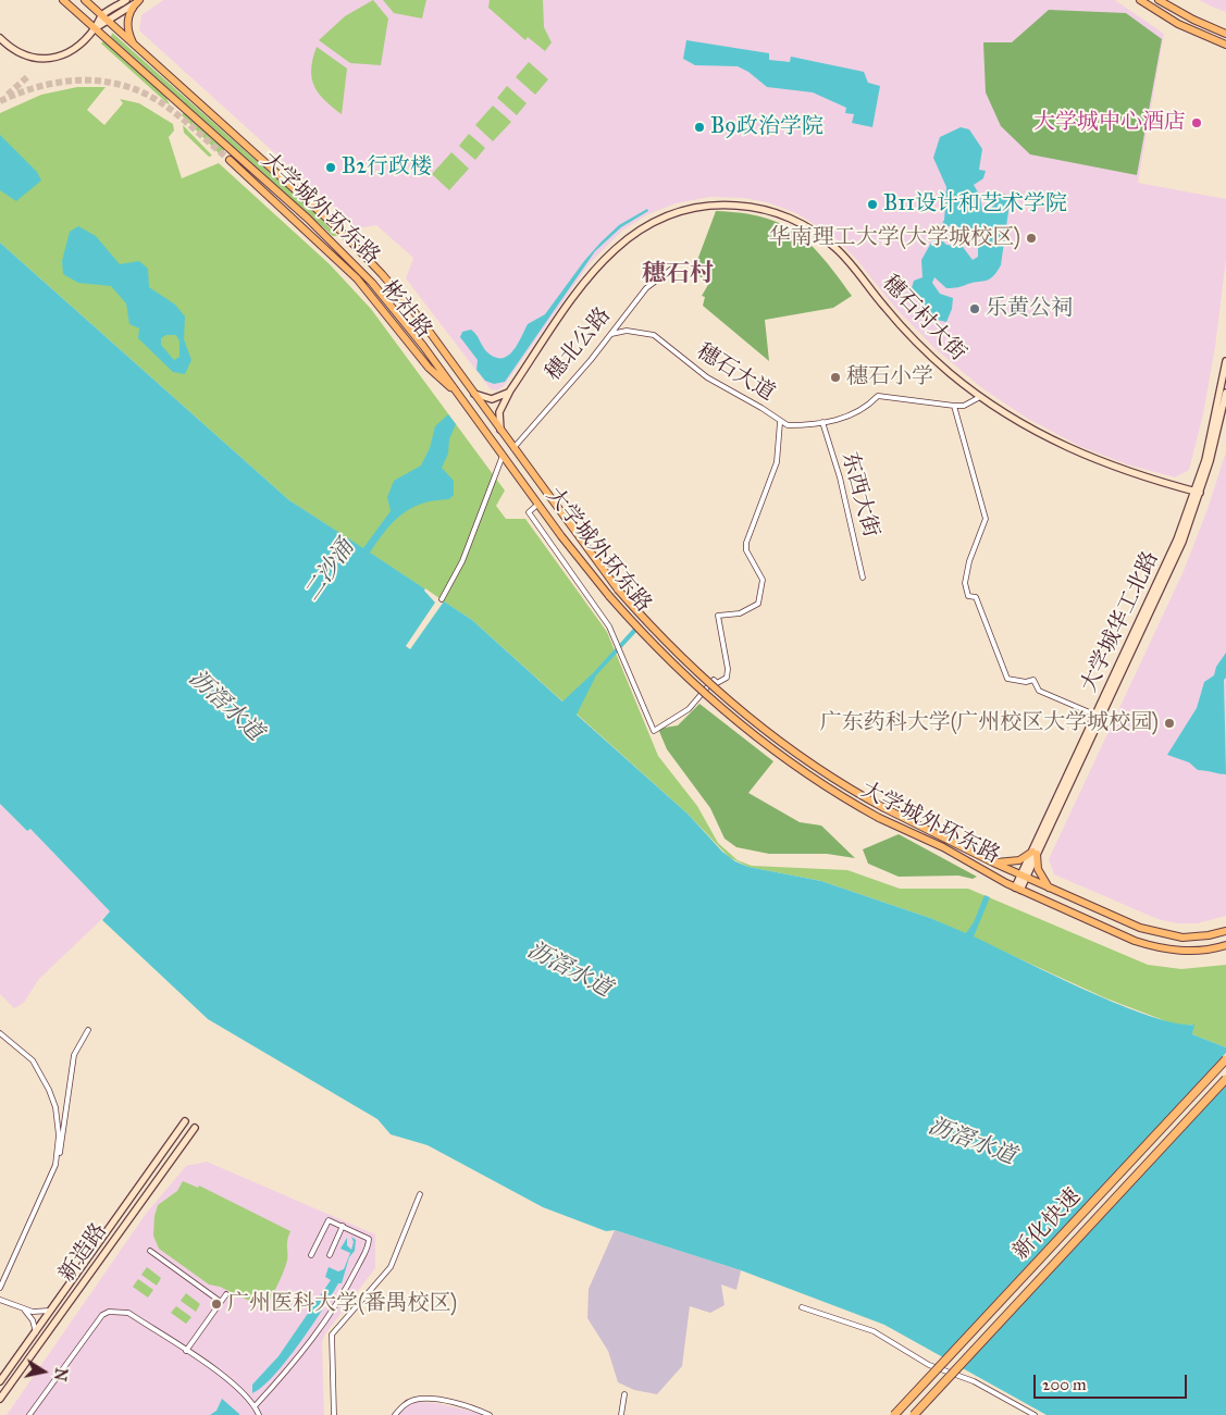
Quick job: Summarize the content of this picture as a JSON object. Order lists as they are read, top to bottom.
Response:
{
  "streets": {
    "highway": ["新化快速"],
    "main road": [
      "大学城外环东路",
      "彬社路",
      "穗石村大街",
      "大学城华工北路",
      "新造路"
    ],
    "street": ["穗北公路", "穗石大道", "东西大街"]
  },
  "crossings": [
    ["大学城外环东路", "彬社路"],
    ["大学城外环东路", "穗石村大街"],
    ["大学城外环东路", "穗北公路"],
    ["大学城外环东路", "穗石大道"],
    ["大学城外环东路", "大学城华工北路"],
    ["穗石村大街", "大学城华工北路"],
    ["穗北公路", "穗石大道"]
  ],
  "districts": ["穗石村"],
  "water": ["二沙涌", "沥滘水道"],
  "places": [
    "大学城中心酒店",
    "B9政治学院",
    "B2行政楼",
    "B11设计和艺术学院",
    "华南理工大学(大学城校区)",
    "乐黄公祠",
    "穗石小学",
    "广东药科大学(广州校区大学城校园)",
    "广州医科大学(番禺校区)"
  ],
  "scale_bar": "200 m",
  "north": "right"
}
